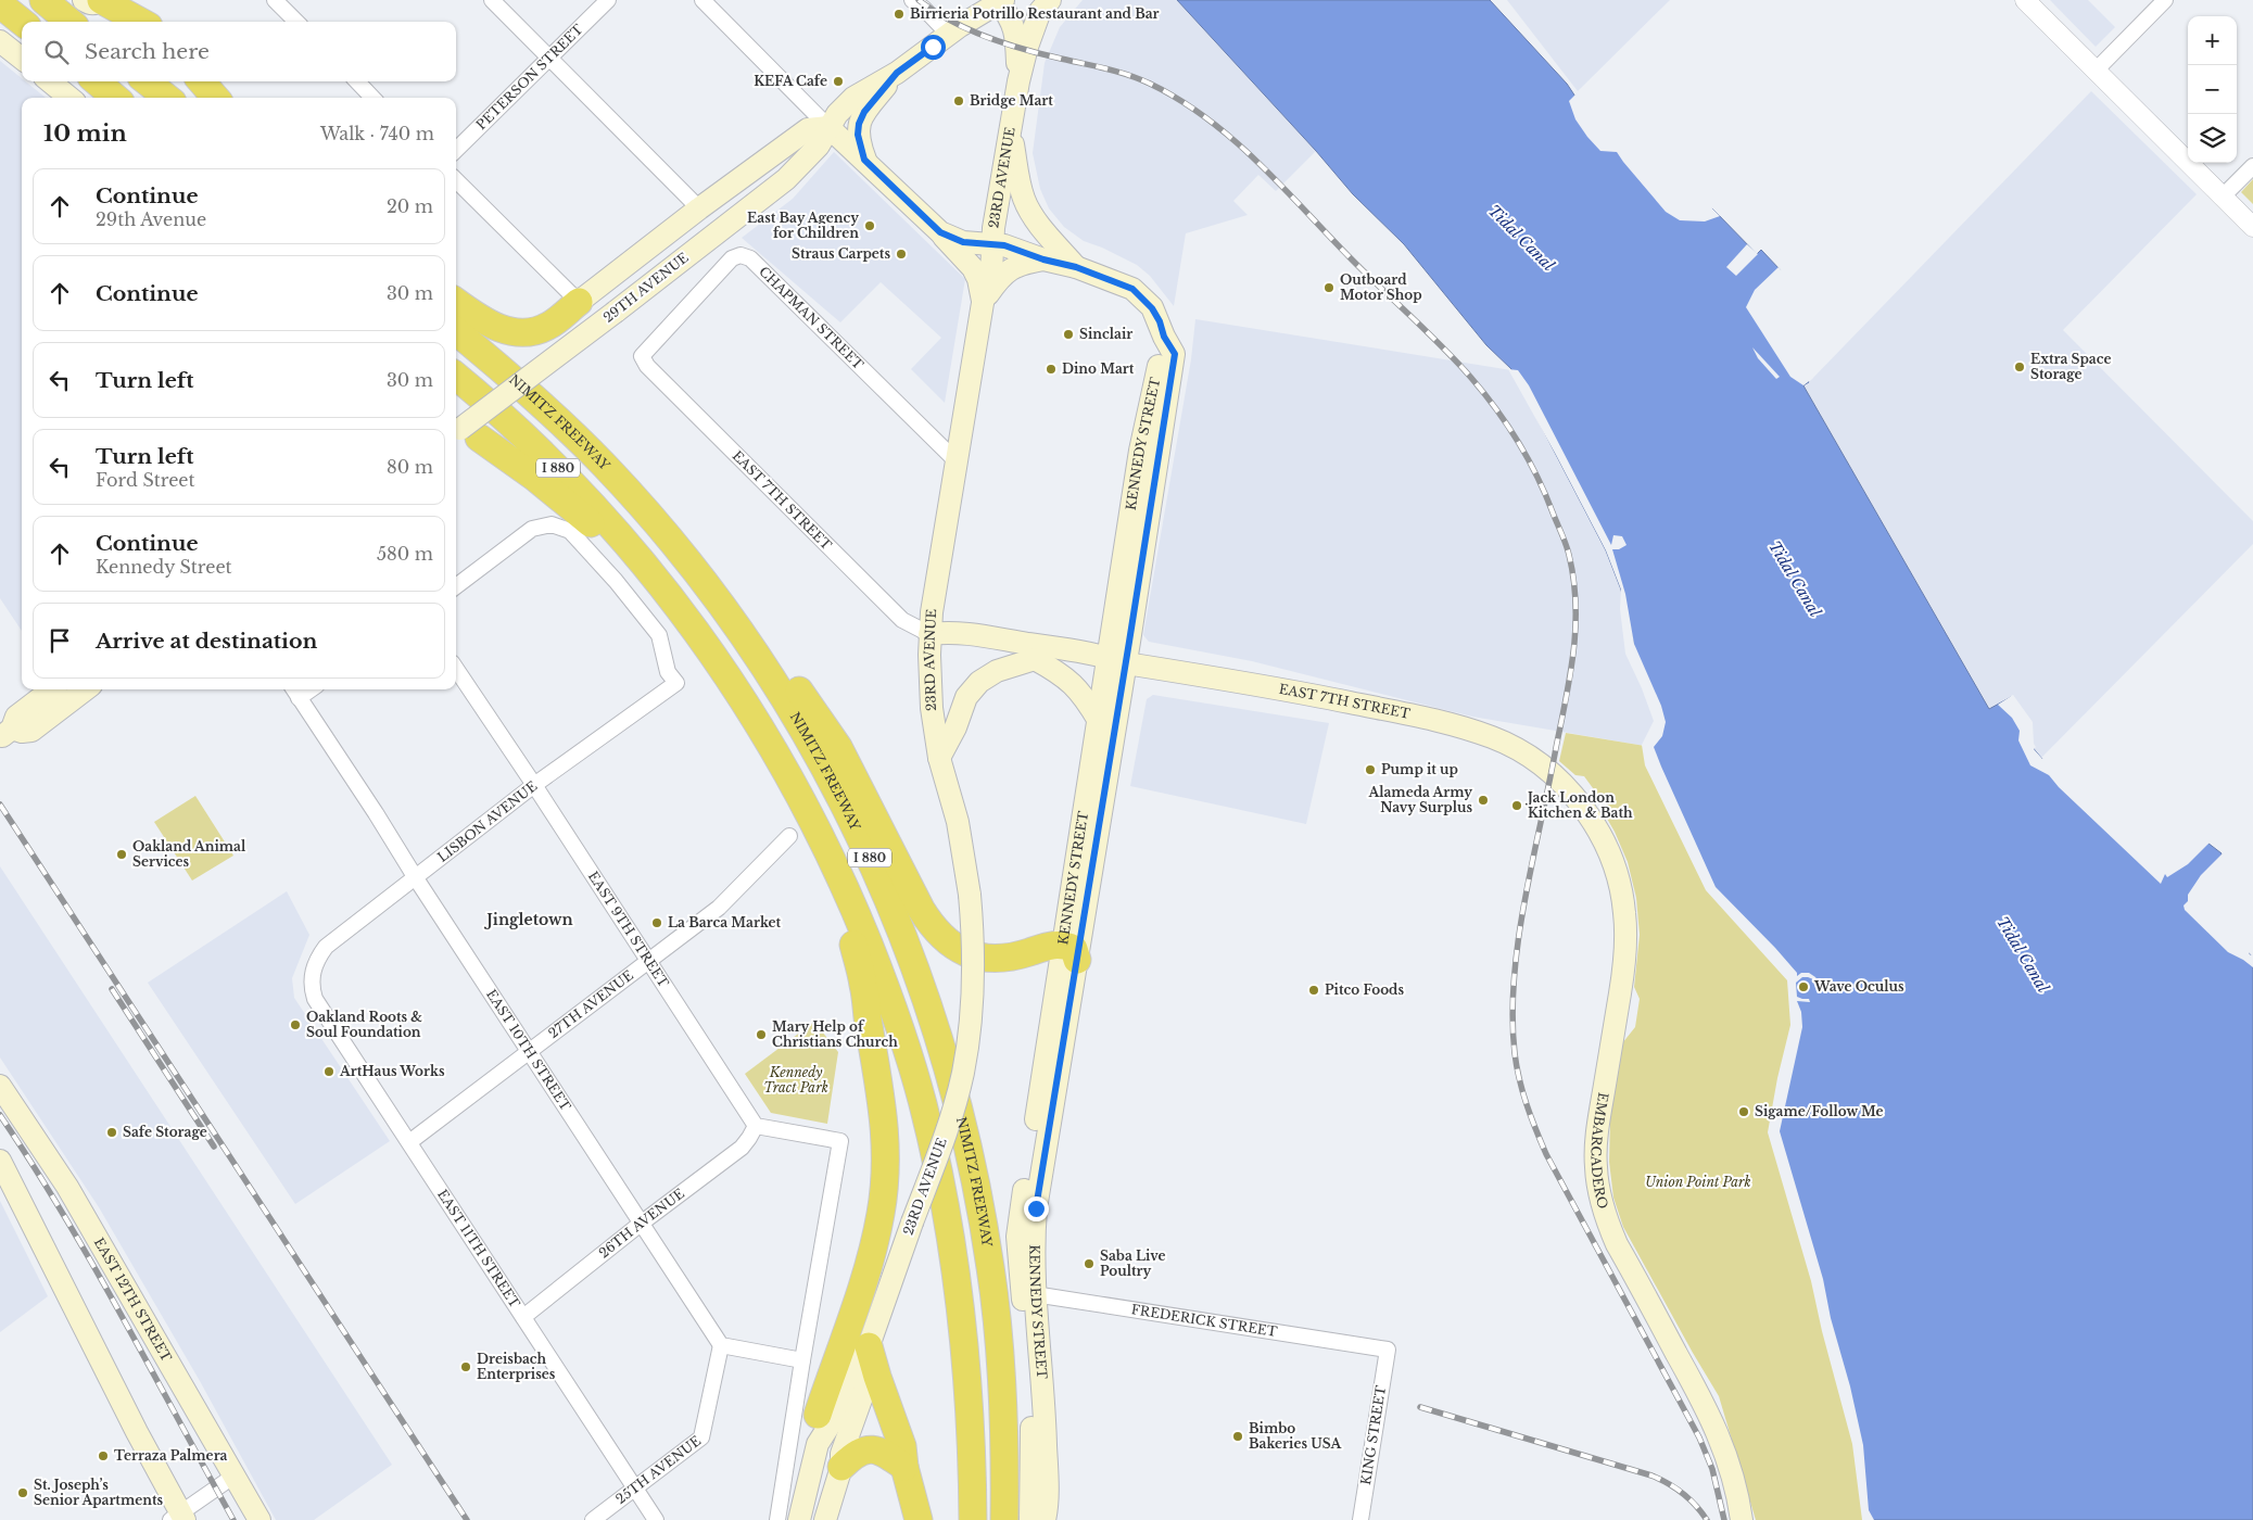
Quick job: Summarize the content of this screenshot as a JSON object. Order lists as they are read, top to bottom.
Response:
{
  "streets": {
    "highway": ["NIMITZ FREEWAY", "I 880"],
    "main road": [
      "23RD AVENUE",
      "29TH AVENUE",
      "KENNEDY STREET",
      "EAST 7TH STREET",
      "EMBARCADERO",
      "EAST 12TH STREET"
    ],
    "street": [
      "PETERSON STREET",
      "CHAPMAN STREET",
      "LISBON AVENUE",
      "EAST 9TH STREET",
      "27TH AVENUE",
      "EAST 10TH STREET",
      "26TH AVENUE",
      "EAST 11TH STREET",
      "FREDERICK STREET",
      "KING STREET",
      "25TH AVENUE"
    ]
  },
  "crossings": [
    ["23RD AVENUE", "CHAPMAN STREET"],
    ["23RD AVENUE", "KENNEDY STREET"],
    ["23RD AVENUE", "EAST 7TH STREET"],
    ["CHAPMAN STREET", "EAST 7TH STREET"],
    ["KENNEDY STREET", "EAST 7TH STREET"],
    ["KENNEDY STREET", "FREDERICK STREET"],
    ["EAST 7TH STREET", "EMBARCADERO"],
    ["LISBON AVENUE", "EAST 9TH STREET"],
    ["LISBON AVENUE", "EAST 10TH STREET"],
    ["LISBON AVENUE", "EAST 11TH STREET"],
    ["EAST 9TH STREET", "27TH AVENUE"],
    ["EAST 9TH STREET", "26TH AVENUE"],
    ["27TH AVENUE", "EAST 10TH STREET"],
    ["27TH AVENUE", "EAST 11TH STREET"],
    ["EAST 10TH STREET", "26TH AVENUE"],
    ["EAST 10TH STREET", "25TH AVENUE"],
    ["26TH AVENUE", "EAST 11TH STREET"],
    ["EAST 11TH STREET", "25TH AVENUE"],
    ["FREDERICK STREET", "KING STREET"]
  ],
  "districts": ["Jingletown"],
  "water": ["Tidal Canal"],
  "parks": ["Kennedy Tract Park", "Union Point Park"],
  "places": [
    "Birrieria Potrillo Restaurant and Bar",
    "KEFA Cafe",
    "Bridge Mart",
    "East Bay Agency for Children",
    "Straus Carpets",
    "Outboard Motor Shop",
    "Sinclair",
    "Extra Space Storage",
    "Dino Mart",
    "Pump it up",
    "Alameda Army Navy Surplus",
    "Jack London Kitchen & Bath",
    "Oakland Animal Services",
    "La Barca Market",
    "Wave Oculus",
    "Pitco Foods",
    "Oakland Roots & Soul Foundation",
    "Mary Help of Christians Church",
    "ArtHaus Works",
    "Sigame/Follow Me",
    "Safe Storage",
    "Saba Live Poultry",
    "Dreisbach Enterprises",
    "Bimbo Bakeries USA",
    "Terraza Palmera",
    "St. Joseph’s Senior Apartments"
  ],
  "page": {
    "map_buttons": ["+", "−"],
    "search": "Search here",
    "heading": ["10 min", "Walk · 740 m"],
    "list": [
      ["Continue", "29th Avenue", "20 m"],
      ["Continue", "30 m"],
      ["Turn left", "30 m"],
      ["Turn left", "Ford Street", "80 m"],
      ["Continue", "Kennedy Street", "580 m"],
      "Arrive at destination"
    ]
  }
}
